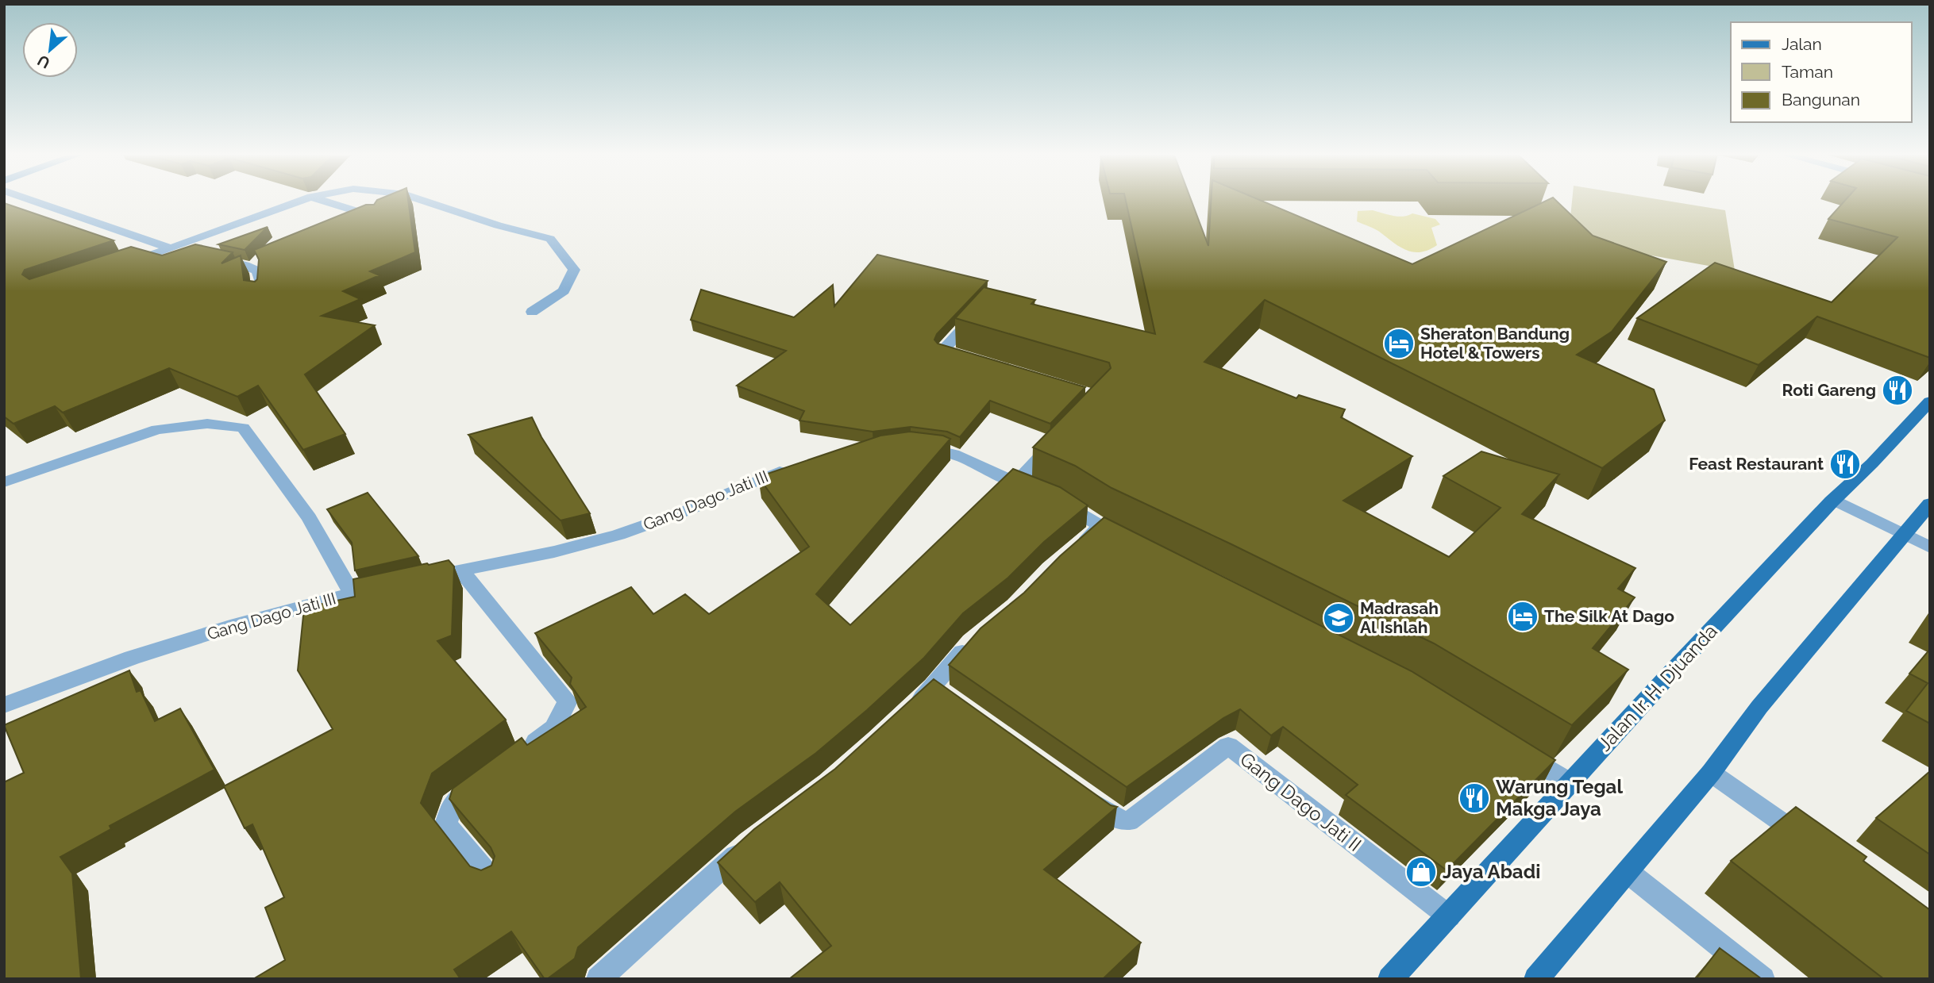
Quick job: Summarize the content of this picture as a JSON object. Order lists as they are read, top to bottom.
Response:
{
  "streets": {
    "main road": ["Jalan Ir. H. Djuanda"],
    "street": ["Gang Dago Jati III", "Gang Dago Jati II"]
  },
  "crossings": [
    ["Jalan Ir. H. Djuanda", "Gang Dago Jati II"]
  ],
  "places": {
    "hotel": ["Sheraton Bandung Hotel & Towers", "The Silk At Dago"],
    "restaurant": ["Roti Gareng", "Feast Restaurant", "Warung Tegal Makga Jaya"],
    "school or university": ["Madrasah Al Ishlah"],
    "shop": ["Jaya Abadi"]
  },
  "legend": ["Jalan", "Taman", "Bangunan"],
  "north": "bottom left"
}
